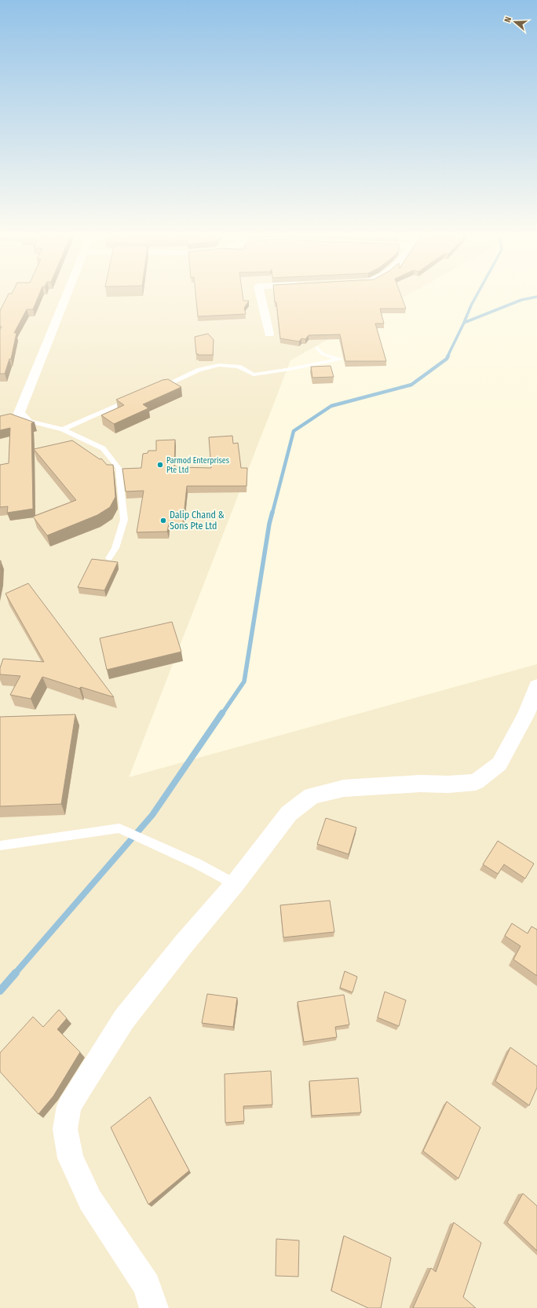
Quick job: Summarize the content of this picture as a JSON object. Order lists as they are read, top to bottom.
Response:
{
  "places": ["Parmod Enterprises Pte Ltd", "Dalip Chand & Sons Pte Ltd"],
  "north": "left"
}
